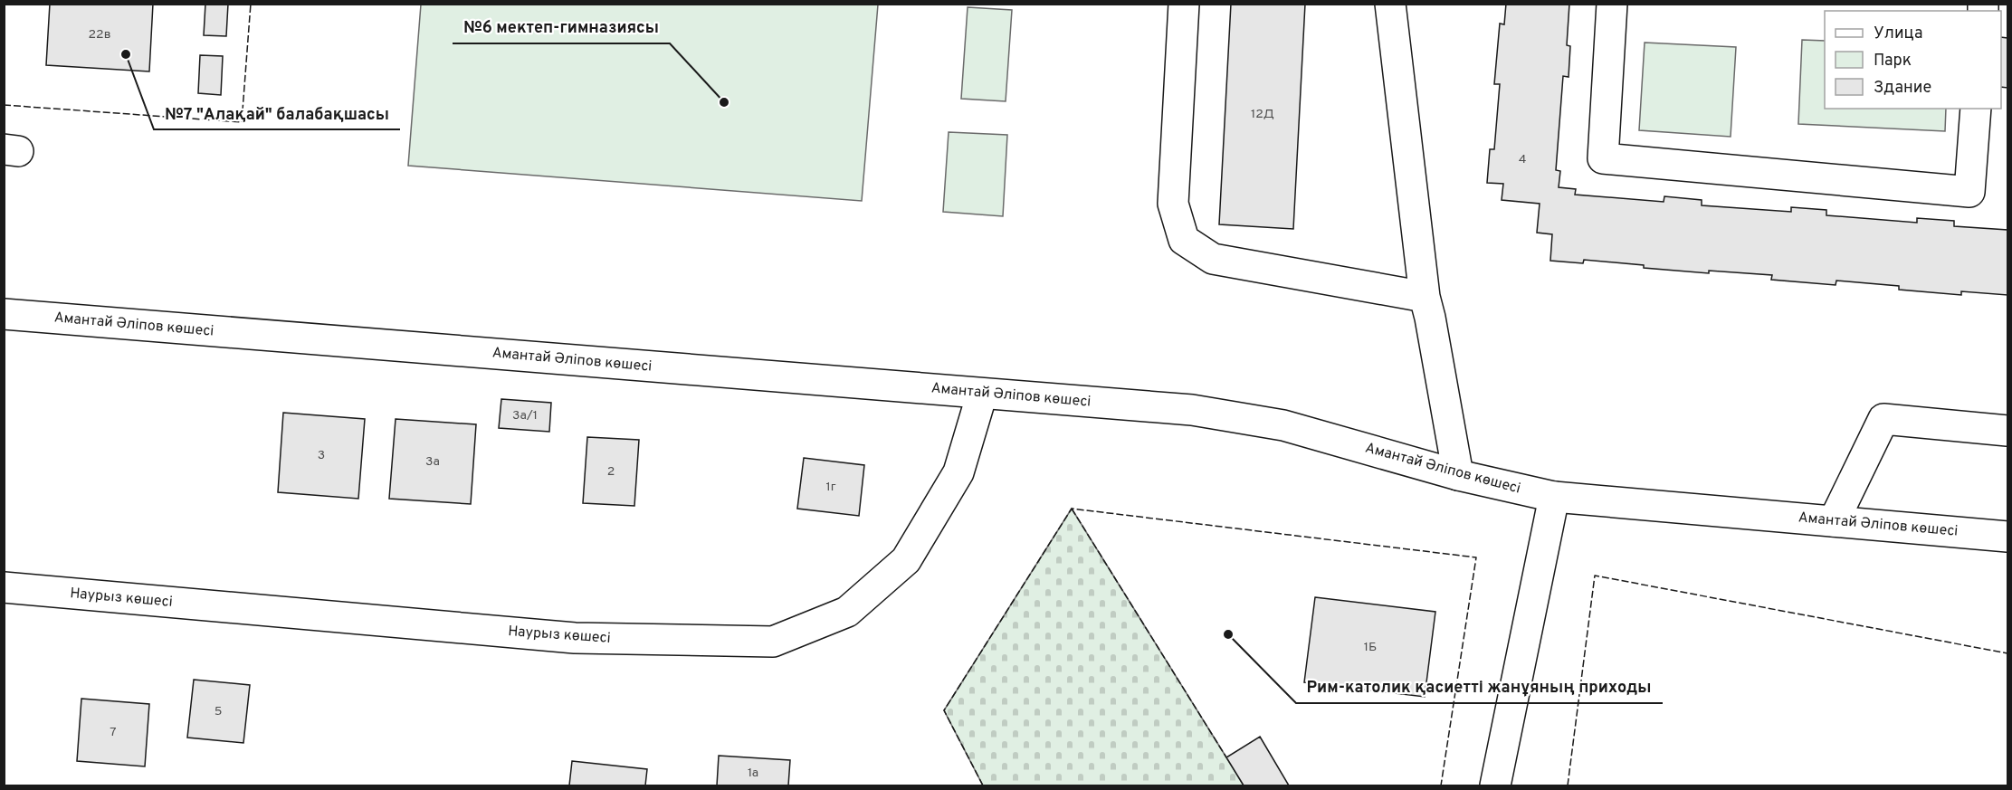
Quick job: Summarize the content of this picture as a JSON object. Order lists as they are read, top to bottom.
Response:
{
  "streets": {
    "main road": ["Амантай Әліпов көшесі", "Наурыз көшесі"]
  },
  "crossings": [
    ["Амантай Әліпов көшесі", "Наурыз көшесі"]
  ],
  "places": ["№7 \"Алақай\" балабақшасы", "№6 мектеп-гимназиясы", "Рим-католик қасиетті жанұяның приходы"],
  "house_numbers": [
    "22в",
    "12Д",
    "4",
    "3а/1",
    "3",
    "3а",
    "2",
    "1г",
    "1Б",
    "5",
    "7",
    "1а"
  ],
  "legend": ["Улица", "Парк", "Здание"]
}
